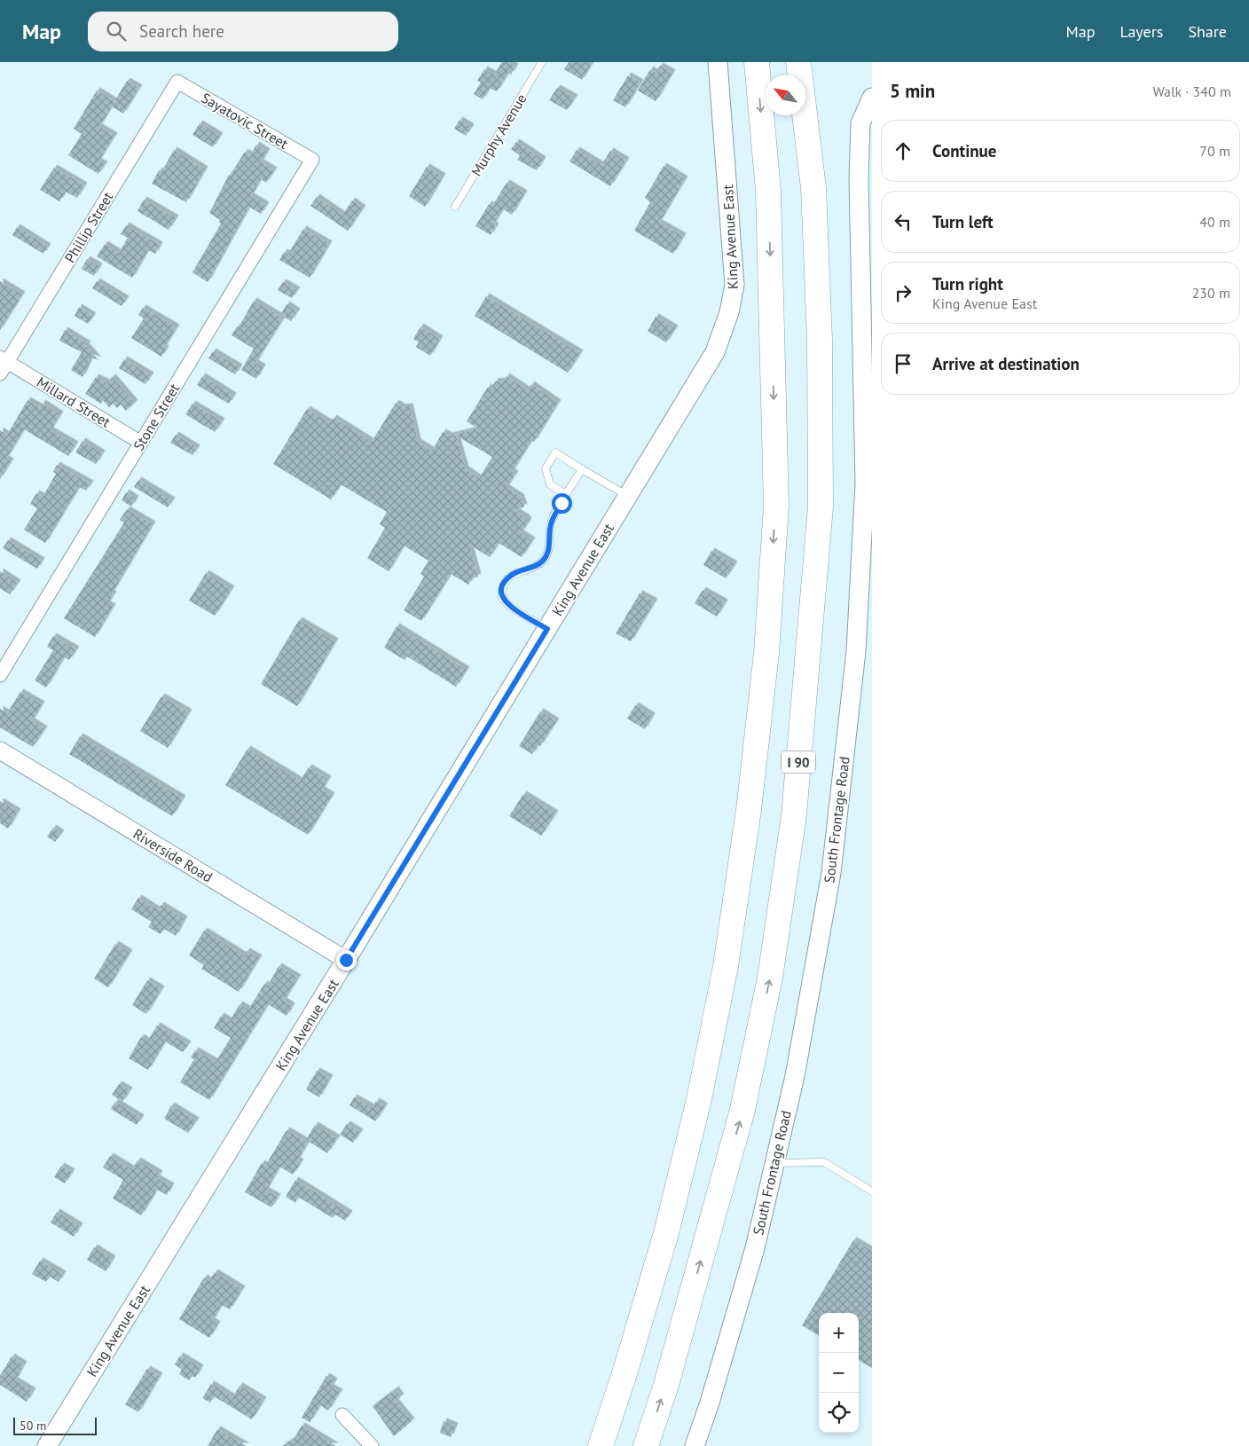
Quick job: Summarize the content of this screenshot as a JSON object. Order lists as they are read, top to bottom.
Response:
{
  "streets": {
    "highway": ["I 90"],
    "main road": ["King Avenue East", "South Frontage Road"],
    "street": [
      "Sayatovic Street",
      "Phillip Street",
      "Millard Street",
      "Stone Street",
      "Riverside Road"
    ],
    "lane": ["Murphy Avenue"]
  },
  "crossings": [
    ["Sayatovic Street", "Phillip Street"],
    ["Sayatovic Street", "Stone Street"],
    ["Phillip Street", "Millard Street"],
    ["King Avenue East", "Riverside Road"],
    ["Millard Street", "Stone Street"]
  ],
  "scale_bar": "50 m",
  "north": "top left",
  "page": {
    "header": "Map",
    "search": "Search here",
    "nav": ["Map", "Layers", "Share"],
    "heading": ["5 min", "Walk · 340 m"],
    "list": [
      ["Continue", "70 m"],
      ["Turn left", "40 m"],
      ["Turn right", "King Avenue East", "230 m"],
      "Arrive at destination"
    ],
    "map_buttons": ["+", "−"],
    "scale": "50 m"
  }
}
